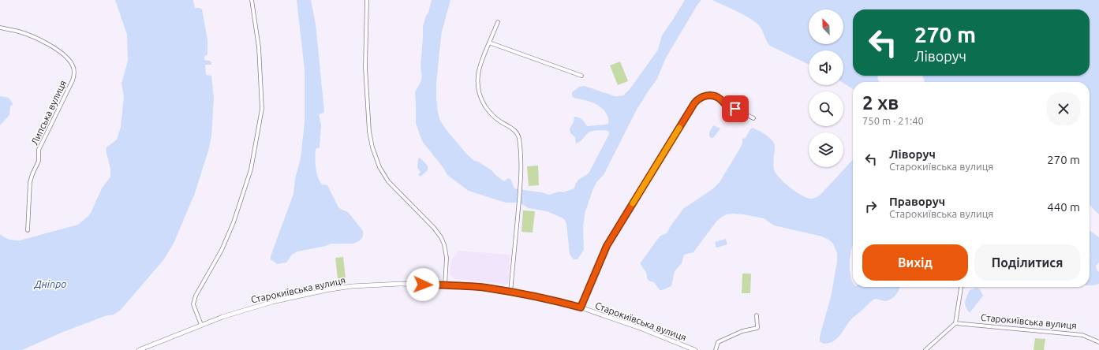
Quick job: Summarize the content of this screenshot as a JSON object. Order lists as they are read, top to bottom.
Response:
{
  "streets": {
    "street": ["Липська вулиця", "Старокиївська вулиця"]
  },
  "water": ["Дніпро"],
  "north": "top left",
  "page": {
    "turn": ["270 m", "Ліворуч"],
    "heading": ["2 хв", "750 m · 21:40"],
    "list": [
      {
        "name": "Ліворуч",
        "note": "Старокиївська вулиця",
        "value": "270 m"
      },
      {
        "name": "Праворуч",
        "note": "Старокиївська вулиця",
        "value": "440 m"
      }
    ],
    "buttons": ["Вихід", "Поділитися"]
  }
}
